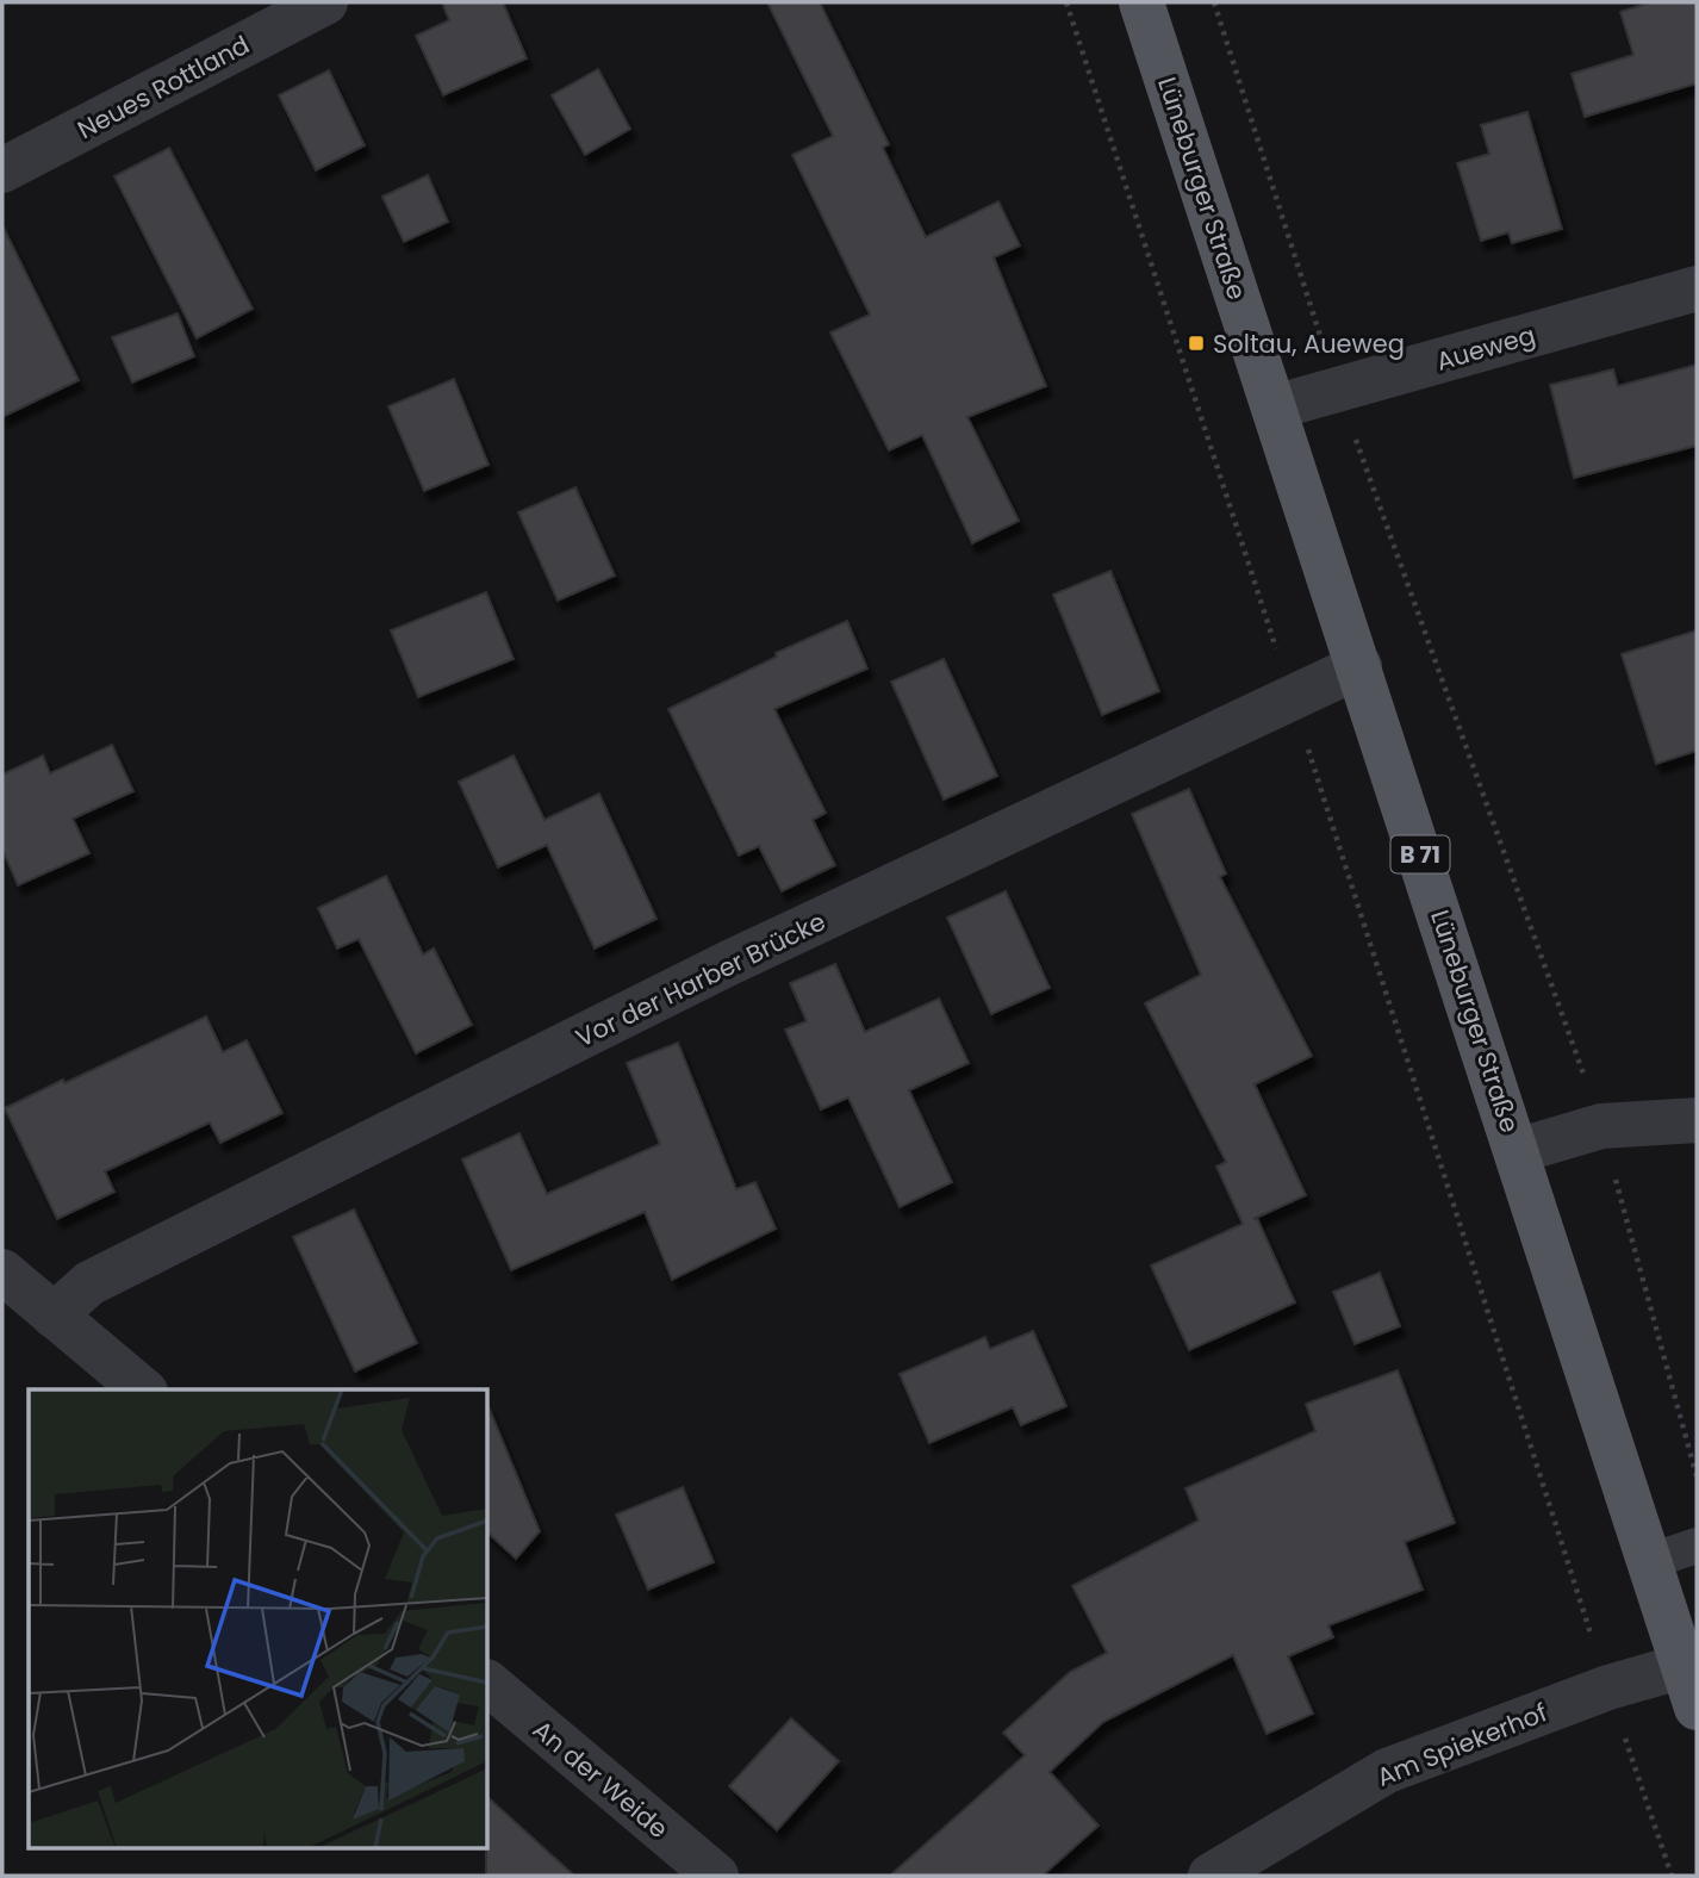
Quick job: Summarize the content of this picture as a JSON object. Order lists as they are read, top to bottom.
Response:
{
  "streets": {
    "main road": ["Lüneburger Straße", "B 71"],
    "street": [
      "Neues Rottland",
      "Aueweg",
      "Vor der Harber Brücke",
      "Am Spiekerhof",
      "An der Weide"
    ]
  },
  "crossings": [
    ["Lüneburger Straße", "Aueweg"],
    ["Lüneburger Straße", "Vor der Harber Brücke"],
    ["Lüneburger Straße", "Am Spiekerhof"]
  ],
  "places": {
    "transit": ["Soltau, Aueweg"]
  }
}
